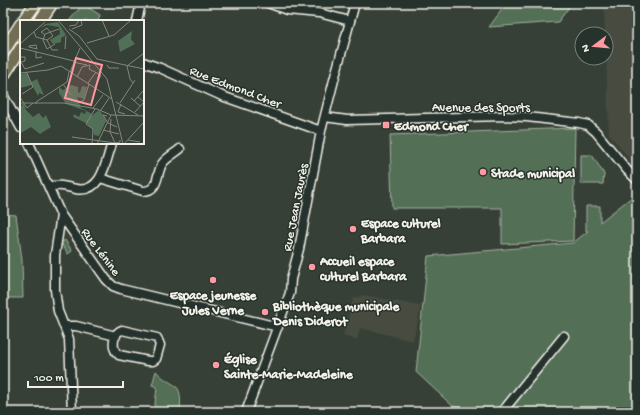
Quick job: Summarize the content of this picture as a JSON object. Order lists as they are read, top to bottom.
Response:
{
  "streets": {
    "street": [
      "Rue Edmond Cher",
      "Avenue des Sports",
      "Rue Jean Jaurès",
      "Rue Lénine"
    ]
  },
  "crossings": [
    ["Rue Edmond Cher", "Rue Jean Jaurès"],
    ["Avenue des Sports", "Rue Jean Jaurès"],
    ["Rue Jean Jaurès", "Rue Lénine"]
  ],
  "places": {
    "transit": ["Edmond Cher"],
    "other": [
      "Stade municipal",
      "Espace culturel Barbara",
      "Accueil espace culturel Barbara",
      "Espace jeunesse Jules Verne",
      "Bibliothèque municipale Denis Diderot",
      "Église Sainte-Marie-Madeleine"
    ]
  },
  "scale_bar": "100 m",
  "north": "left"
}
